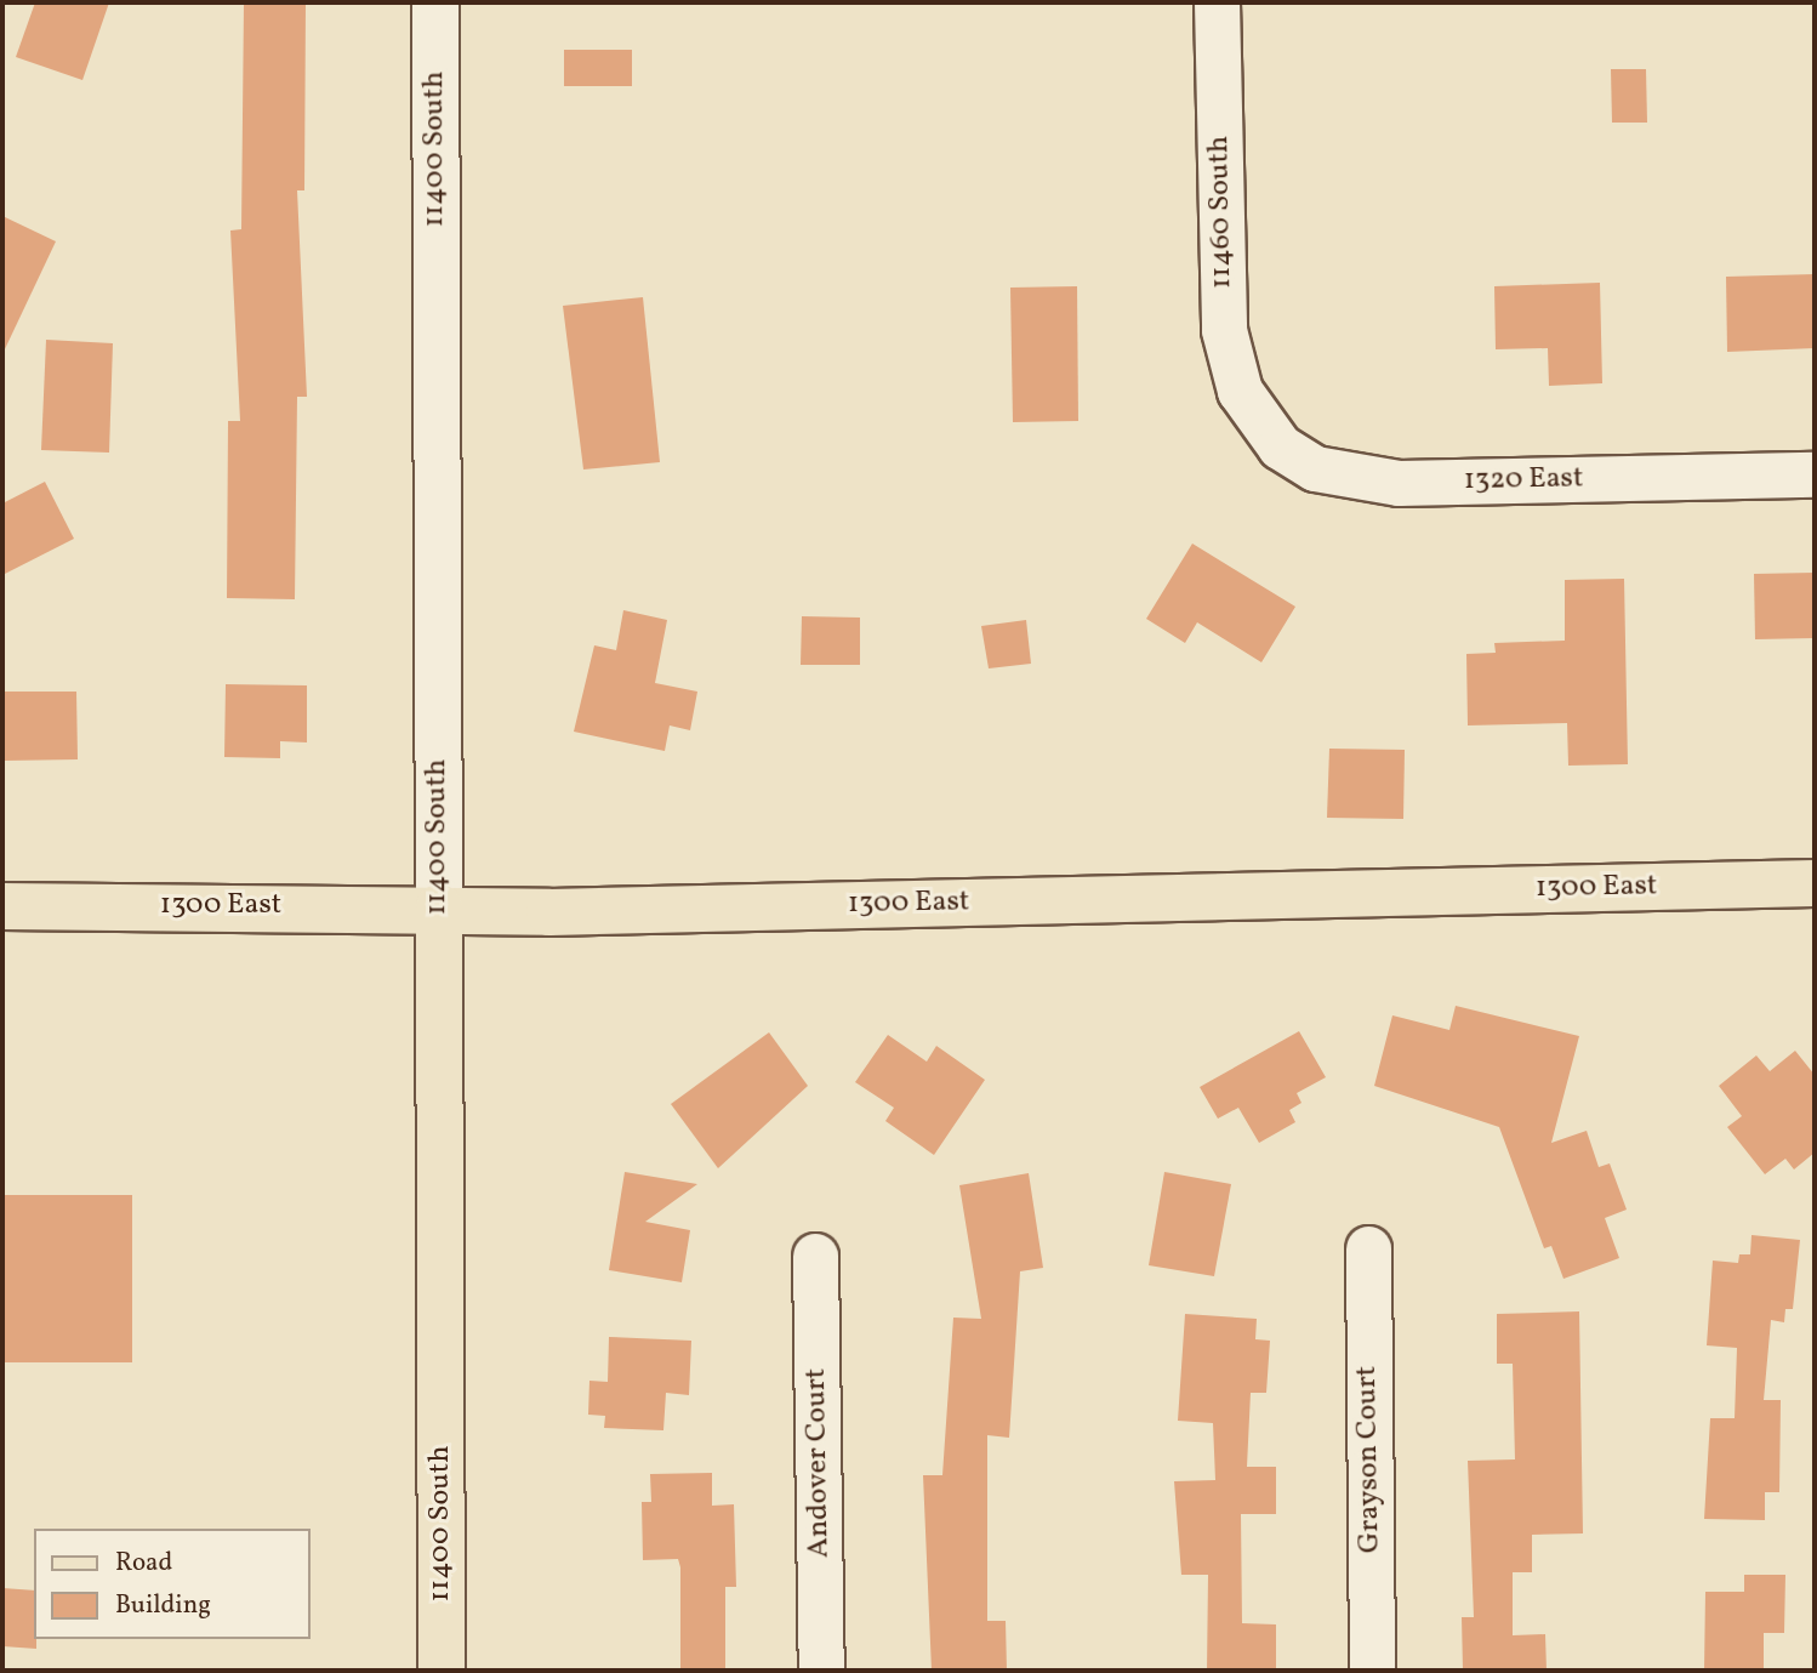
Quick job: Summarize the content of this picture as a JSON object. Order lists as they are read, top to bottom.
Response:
{
  "streets": {
    "main road": ["11400 South", "1300 East"],
    "street": [
      "11460 South",
      "1320 East",
      "Grayson Court",
      "Andover Court"
    ]
  },
  "crossings": [
    ["11400 South", "1300 East"],
    ["11460 South", "1320 East"]
  ],
  "legend": ["Road", "Building"]
}
